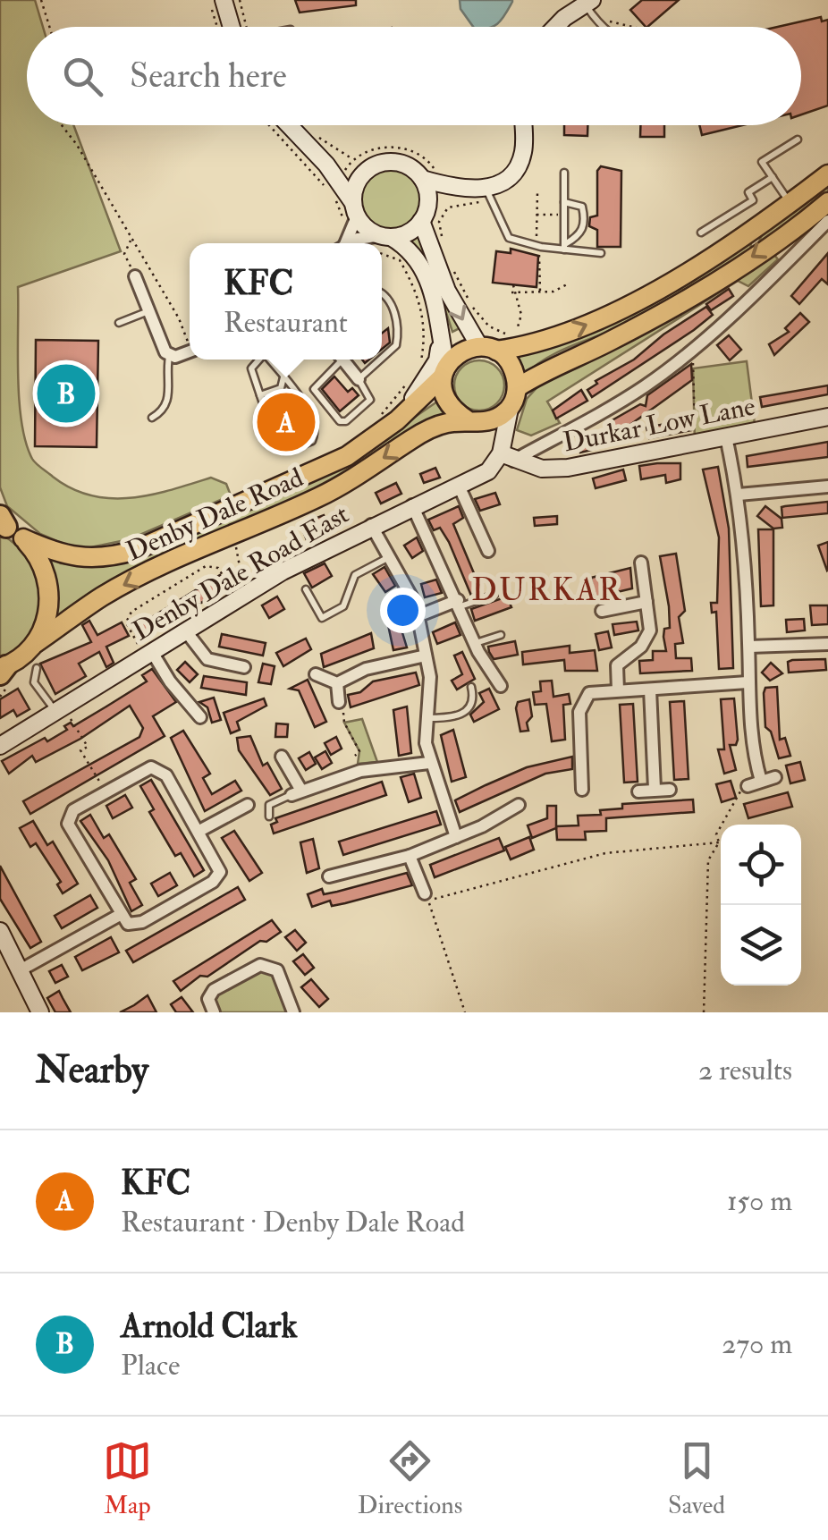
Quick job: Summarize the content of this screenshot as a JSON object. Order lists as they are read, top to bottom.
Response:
{
  "streets": {
    "main road": ["Denby Dale Road"],
    "street": ["Durkar Low Lane", "Denby Dale Road East"]
  },
  "crossings": [
    ["Durkar Low Lane", "Denby Dale Road East"]
  ],
  "districts": ["DURKAR"],
  "page": {
    "search": "Search here",
    "popup": ["KFC", "Restaurant"],
    "pins": ["B", "A"],
    "heading": ["Nearby", "2 results"],
    "list": [
      {
        "mark": "A",
        "name": "KFC",
        "note": "Restaurant · Denby Dale Road",
        "value": "150 m"
      },
      {
        "mark": "B",
        "name": "Arnold Clark",
        "note": "Place",
        "value": "270 m"
      }
    ],
    "nav": ["Map", "Directions", "Saved"]
  }
}
